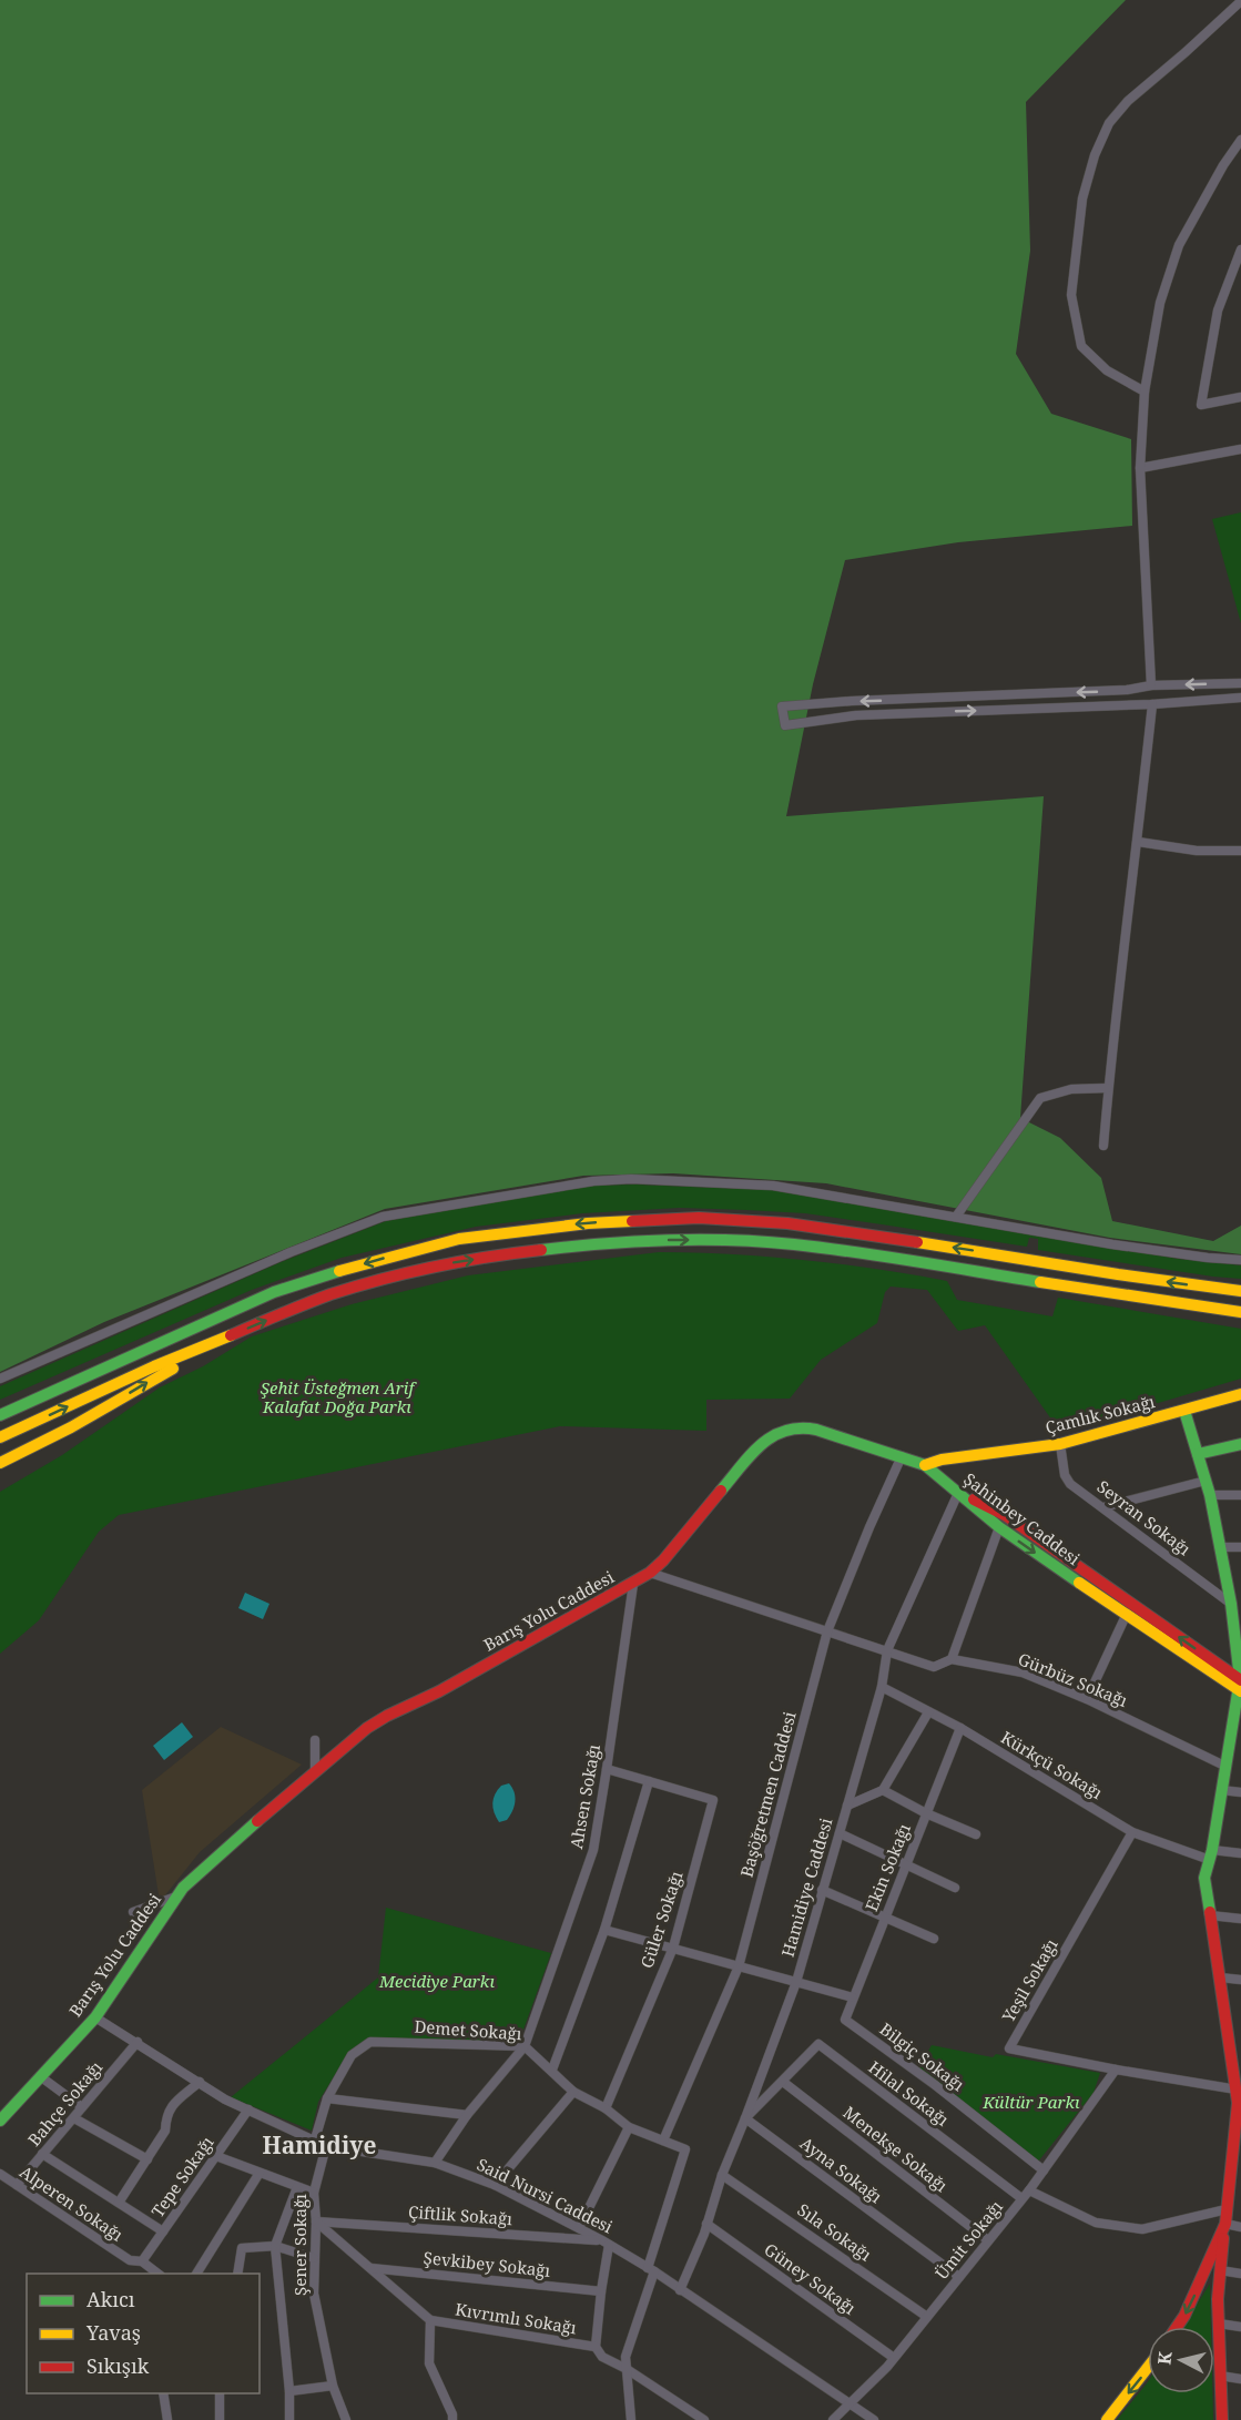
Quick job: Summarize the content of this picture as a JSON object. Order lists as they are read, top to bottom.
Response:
{
  "streets": {
    "main road": ["Çamlık Sokağı", "Şahinbey Caddesi", "Barış Yolu Caddesi"],
    "street": [
      "Seyran Sokağı",
      "Gürbüz Sokağı",
      "Kürkçü Sokağı",
      "Başöğretmen Caddesi",
      "Ahsen Sokağı",
      "Ekin Sokağı",
      "Hamidiye Caddesi",
      "Güler Sokağı",
      "Yeşil Sokağı",
      "Demet Sokağı",
      "Bilgiç Sokağı",
      "Hilal Sokağı",
      "Bahçe Sokağı",
      "Menekşe Sokağı",
      "Ayna Sokağı",
      "Tepe Sokağı",
      "Said Nursi Caddesi",
      "Alperen Sokağı",
      "Çiftlik Sokağı",
      "Sıla Sokağı",
      "Ümit Sokağı",
      "Şener Sokağı",
      "Şevkibey Sokağı",
      "Güney Sokağı",
      "Kıvrımlı Sokağı"
    ]
  },
  "crossings": [
    ["Çamlık Sokağı", "Seyran Sokağı"],
    ["Çamlık Sokağı", "Şahinbey Caddesi"],
    ["Şahinbey Caddesi", "Barış Yolu Caddesi"],
    ["Şahinbey Caddesi", "Başöğretmen Caddesi"],
    ["Şahinbey Caddesi", "Hamidiye Caddesi"],
    ["Barış Yolu Caddesi", "Gürbüz Sokağı"],
    ["Barış Yolu Caddesi", "Ahsen Sokağı"],
    ["Barış Yolu Caddesi", "Said Nursi Caddesi"],
    ["Gürbüz Sokağı", "Başöğretmen Caddesi"],
    ["Gürbüz Sokağı", "Hamidiye Caddesi"],
    ["Kürkçü Sokağı", "Ekin Sokağı"],
    ["Kürkçü Sokağı", "Hamidiye Caddesi"],
    ["Kürkçü Sokağı", "Yeşil Sokağı"],
    ["Başöğretmen Caddesi", "Demet Sokağı"],
    ["Ahsen Sokağı", "Demet Sokağı"],
    ["Ekin Sokağı", "Bilgiç Sokağı"],
    ["Hamidiye Caddesi", "Ayna Sokağı"],
    ["Hamidiye Caddesi", "Said Nursi Caddesi"],
    ["Hamidiye Caddesi", "Sıla Sokağı"],
    ["Hamidiye Caddesi", "Güney Sokağı"],
    ["Güler Sokağı", "Demet Sokağı"],
    ["Yeşil Sokağı", "Ümit Sokağı"],
    ["Demet Sokağı", "Said Nursi Caddesi"],
    ["Bilgiç Sokağı", "Ümit Sokağı"],
    ["Hilal Sokağı", "Menekşe Sokağı"],
    ["Hilal Sokağı", "Ümit Sokağı"],
    ["Bahçe Sokağı", "Said Nursi Caddesi"],
    ["Bahçe Sokağı", "Alperen Sokağı"],
    ["Menekşe Sokağı", "Ümit Sokağı"],
    ["Ayna Sokağı", "Ümit Sokağı"],
    ["Tepe Sokağı", "Said Nursi Caddesi"],
    ["Tepe Sokağı", "Alperen Sokağı"],
    ["Said Nursi Caddesi", "Çiftlik Sokağı"],
    ["Said Nursi Caddesi", "Ümit Sokağı"],
    ["Said Nursi Caddesi", "Şener Sokağı"],
    ["Çiftlik Sokağı", "Şener Sokağı"],
    ["Çiftlik Sokağı", "Kıvrımlı Sokağı"],
    ["Sıla Sokağı", "Ümit Sokağı"],
    ["Ümit Sokağı", "Güney Sokağı"],
    ["Şener Sokağı", "Kıvrımlı Sokağı"],
    ["Şevkibey Sokağı", "Kıvrımlı Sokağı"]
  ],
  "districts": ["Hamidiye"],
  "parks": ["Şehit Üsteğmen Arif Kalafat Doğa Parkı", "Mecidiye Parkı", "Kültür Parkı"],
  "legend": ["Akıcı", "Yavaş", "Sıkışık"],
  "north": "left"
}
